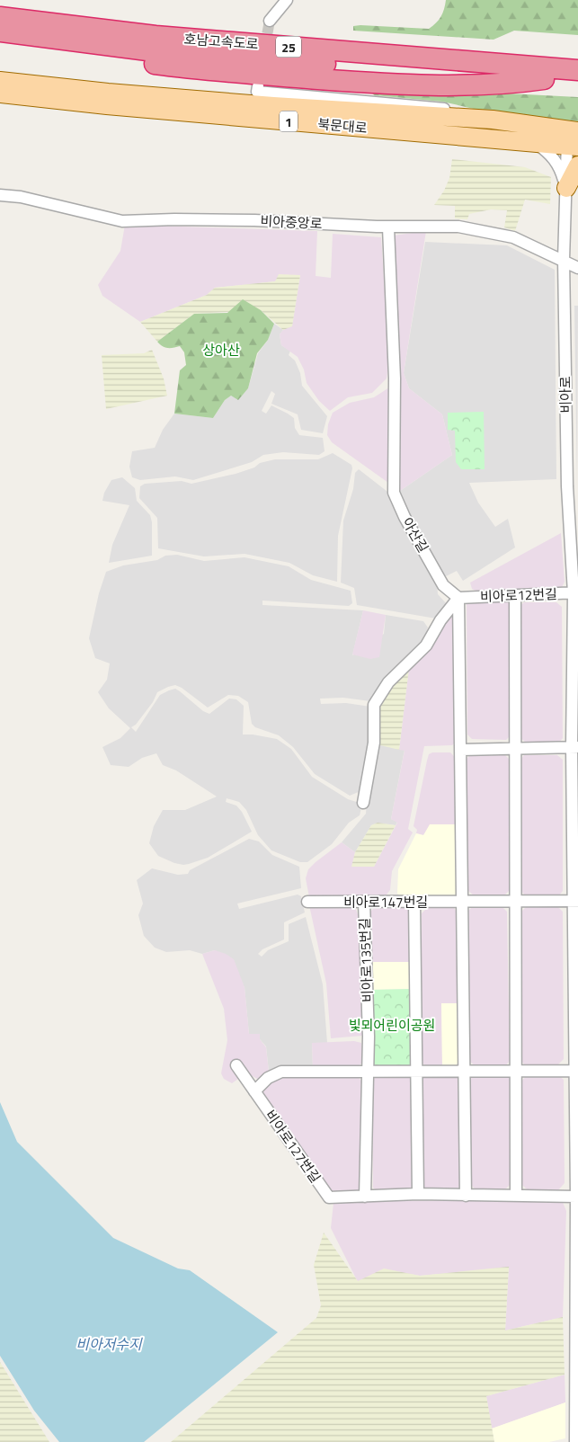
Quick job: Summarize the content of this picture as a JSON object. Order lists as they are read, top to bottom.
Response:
{
  "streets": {
    "highway": ["호남고속도로", "25"],
    "main road": ["1", "북문대로"],
    "street": [
      "비아중앙로",
      "비아로",
      "아산길",
      "비아로12번길",
      "비아로147번길",
      "비아로135번길",
      "비아로127번길"
    ]
  },
  "crossings": [
    ["북문대로", "비아로"],
    ["비아중앙로", "비아로"],
    ["비아중앙로", "아산길"],
    ["비아로", "비아로12번길"],
    ["비아로", "비아로147번길"],
    ["비아로", "비아로127번길"],
    ["아산길", "비아로12번길"],
    ["비아로147번길", "비아로135번길"]
  ],
  "water": ["비아저수지"],
  "parks": ["상아산", "빛뫼어린이공원"]
}
